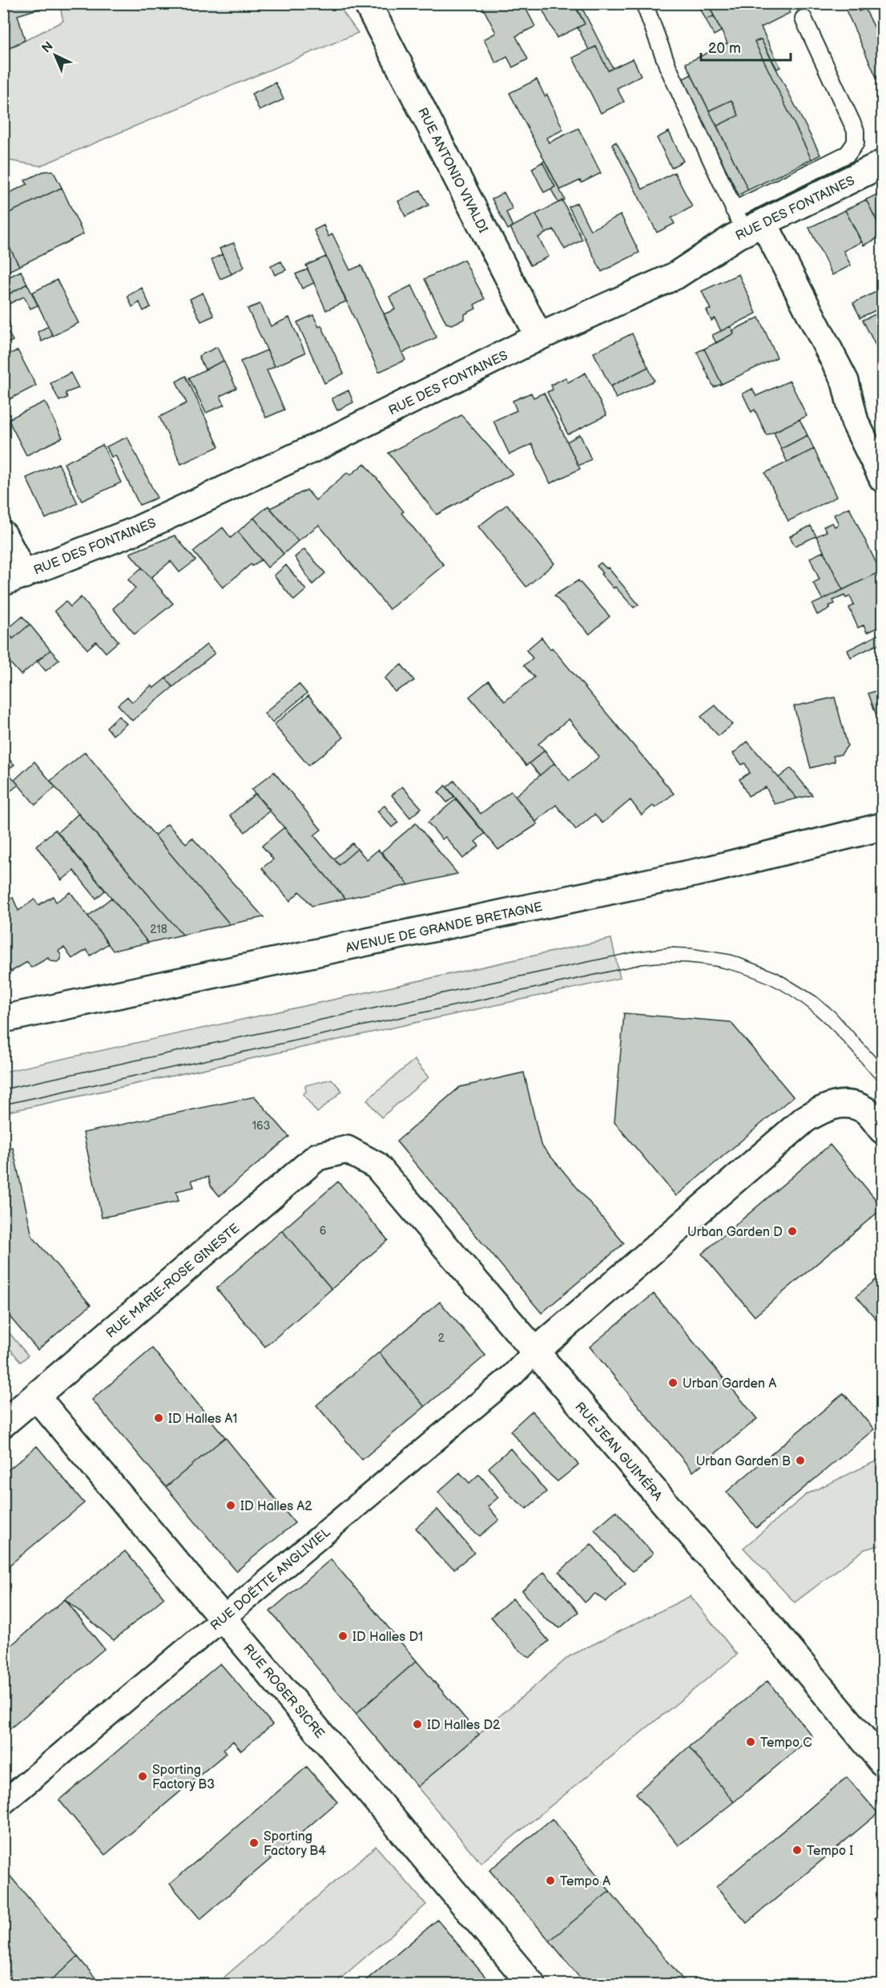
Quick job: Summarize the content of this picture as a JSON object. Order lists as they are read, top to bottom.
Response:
{
  "streets": {
    "street": [
      "RUE ANTONIO VIVALDI",
      "RUE DES FONTAINES",
      "AVENUE DE GRANDE BRETAGNE",
      "RUE MARIE-ROSE GINESTE",
      "RUE JEAN GUIMÉRA",
      "RUE DOËTTE ANGLIVIEL",
      "RUE ROGER SICRE"
    ]
  },
  "crossings": [
    ["RUE ANTONIO VIVALDI", "RUE DES FONTAINES"],
    ["RUE MARIE-ROSE GINESTE", "RUE JEAN GUIMÉRA"],
    ["RUE MARIE-ROSE GINESTE", "RUE ROGER SICRE"],
    ["RUE JEAN GUIMÉRA", "RUE DOËTTE ANGLIVIEL"],
    ["RUE DOËTTE ANGLIVIEL", "RUE ROGER SICRE"]
  ],
  "places": [
    "Urban Garden D",
    "Urban Garden A",
    "ID Halles A1",
    "Urban Garden B",
    "ID Halles A2",
    "ID Halles D1",
    "ID Halles D2",
    "Tempo C",
    "Sporting Factory B3",
    "Sporting Factory B4",
    "Tempo I",
    "Tempo A"
  ],
  "house_numbers": [
    "218",
    "163",
    "6",
    "2"
  ],
  "scale_bar": "20 m",
  "north": "top left"
}
